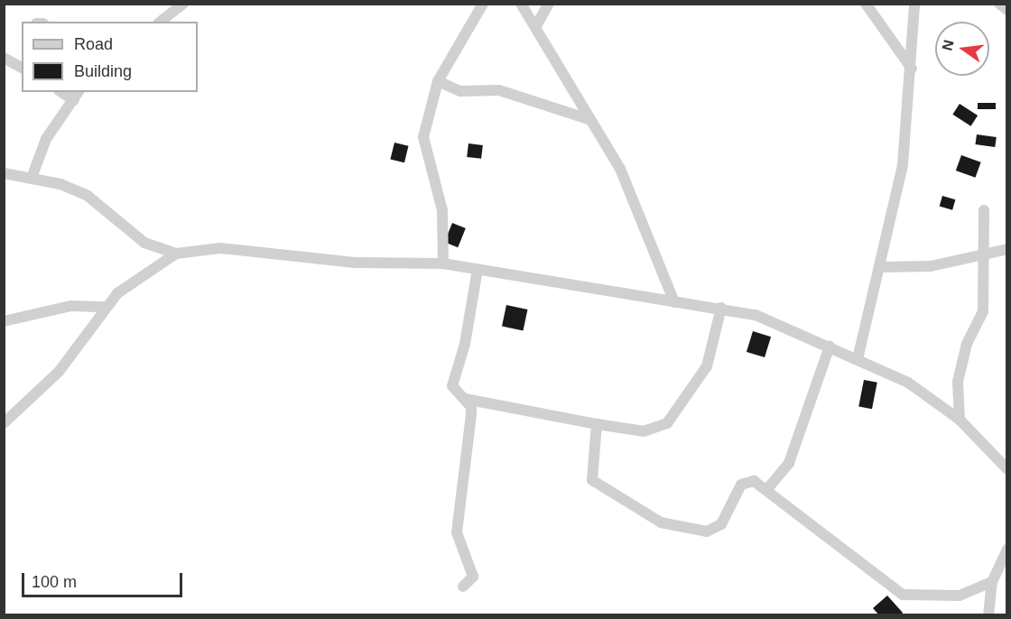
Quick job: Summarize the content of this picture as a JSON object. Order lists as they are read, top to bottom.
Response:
{
  "legend": ["Road", "Building"],
  "scale_bar": "100 m",
  "north": "left"
}
